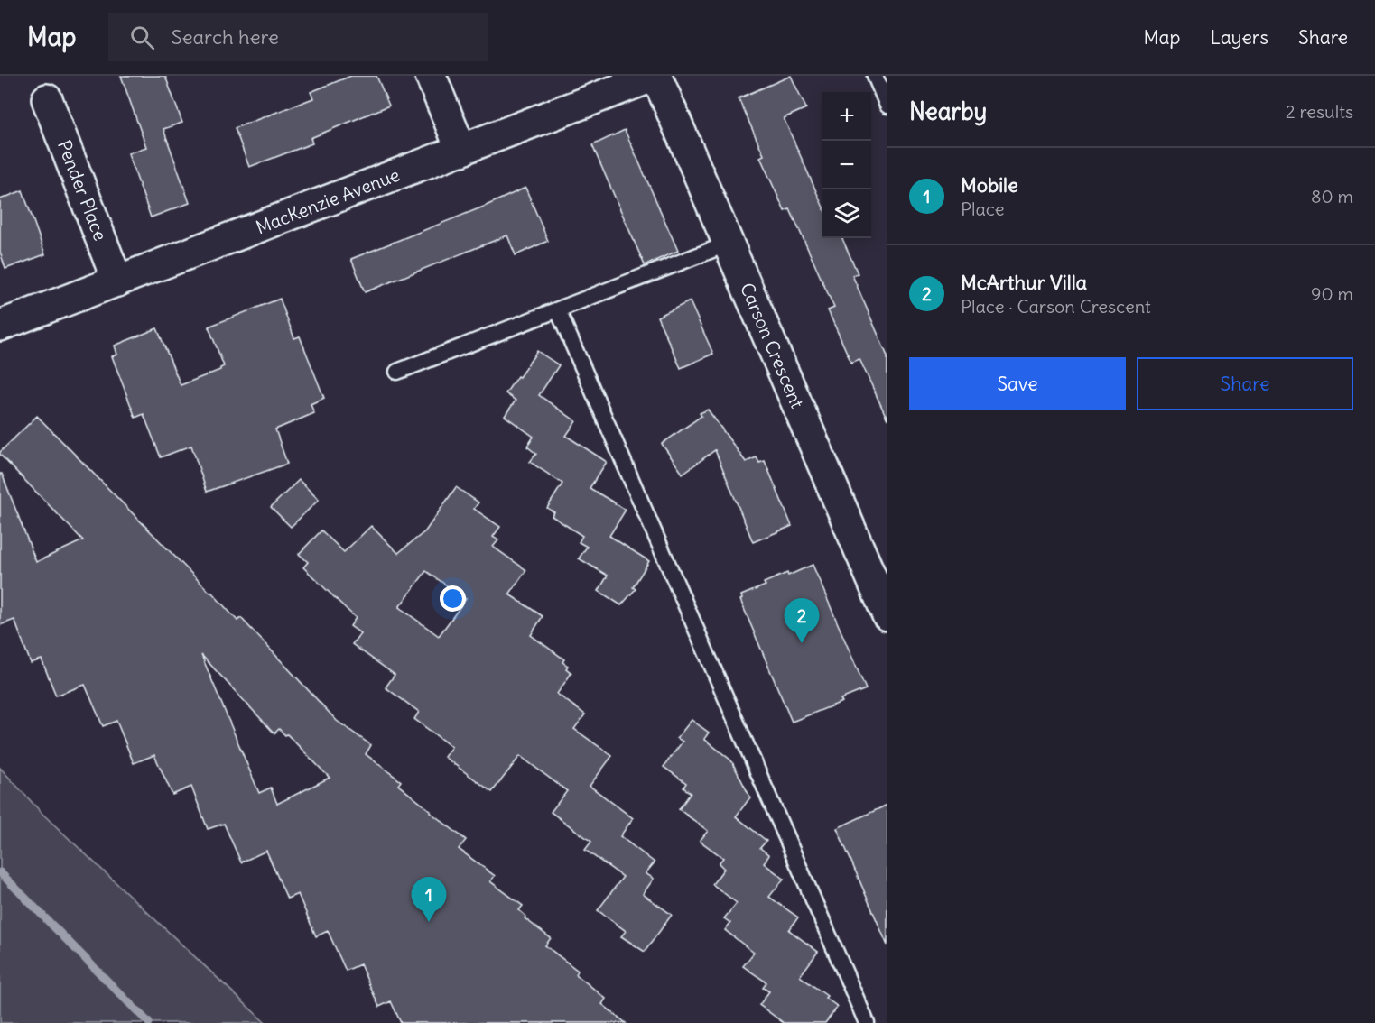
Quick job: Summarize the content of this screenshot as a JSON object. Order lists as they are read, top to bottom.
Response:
{
  "streets": {
    "street": ["Pender Place", "MacKenzie Avenue", "Carson Crescent"]
  },
  "crossings": [
    ["Pender Place", "MacKenzie Avenue"],
    ["MacKenzie Avenue", "Carson Crescent"]
  ],
  "page": {
    "header": "Map",
    "search": "Search here",
    "nav": ["Map", "Layers", "Share"],
    "heading": ["Nearby", "2 results"],
    "map_buttons": ["+", "−"],
    "list": [
      {
        "mark": "1",
        "name": "Mobile",
        "note": "Place",
        "value": "80 m"
      },
      {
        "mark": "2",
        "name": "McArthur Villa",
        "note": "Place · Carson Crescent",
        "value": "90 m"
      }
    ],
    "buttons": ["Save", "Share"],
    "pins": ["2", "1"]
  }
}
